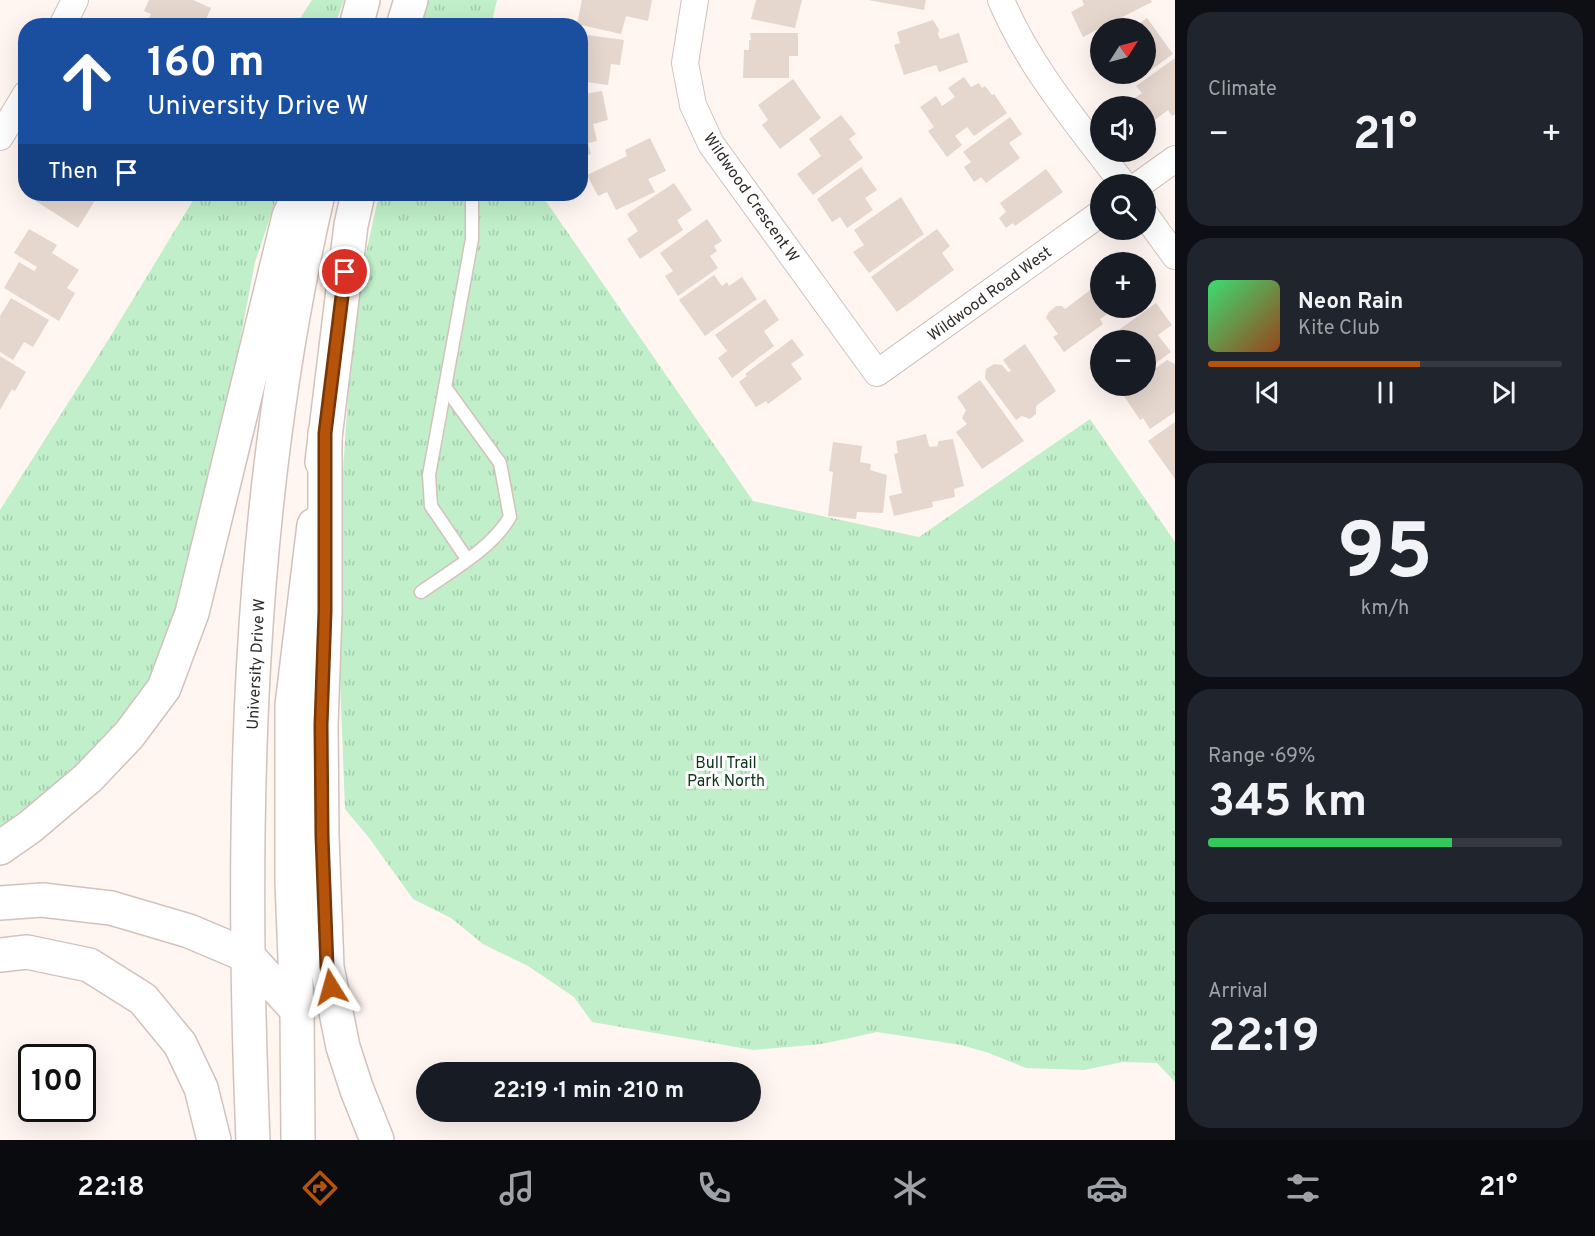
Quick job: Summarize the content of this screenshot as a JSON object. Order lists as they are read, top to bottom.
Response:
{
  "streets": {
    "main road": ["University Drive W"],
    "street": ["Wildwood Crescent W", "Wildwood Road West"]
  },
  "crossings": [
    ["Wildwood Crescent W", "Wildwood Road West"]
  ],
  "parks": ["Bull Trail Park North"],
  "north": "top right",
  "page": {
    "tile": [
      "Climate",
      ["95", "km/h"],
      ["Range · 69%", "345 km"],
      ["Arrival", "22:19"]
    ],
    "map_buttons": ["+", "−"],
    "turn": ["160 m", "University Drive W"],
    "heat": ["−", "21°", "+"],
    "then": "Then",
    "song": ["Neon Rain", "Kite Club"],
    "limit": "100",
    "trip": "22:19 · 1 min · 210 m",
    "tabs": ["22:18", "21°"]
  }
}
